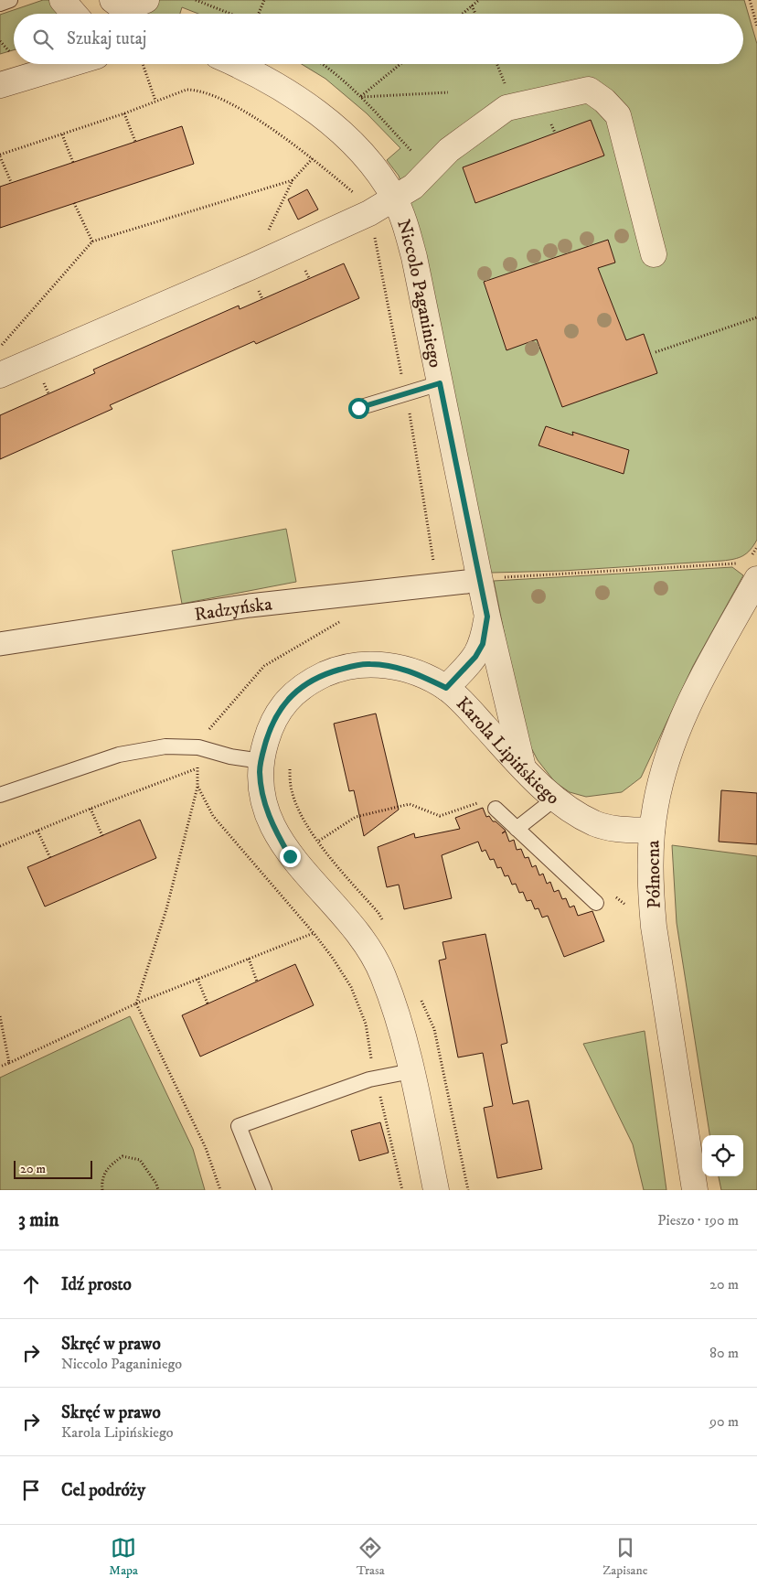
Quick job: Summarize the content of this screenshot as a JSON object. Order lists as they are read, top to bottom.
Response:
{
  "streets": {
    "street": [
      "Niccolo Paganiniego",
      "Radzyńska",
      "Karola Lipińskiego",
      "Północna"
    ]
  },
  "crossings": [
    ["Niccolo Paganiniego", "Karola Lipińskiego"],
    ["Karola Lipińskiego", "Północna"]
  ],
  "scale_bar": "20 m",
  "page": {
    "search": "Szukaj tutaj",
    "scale": "20 m",
    "heading": ["3 min", "Pieszo · 190 m"],
    "list": [
      ["Idź prosto", "20 m"],
      ["Skręć w prawo", "Niccolo Paganiniego", "80 m"],
      ["Skręć w prawo", "Karola Lipińskiego", "90 m"],
      "Cel podróży"
    ],
    "nav": ["Mapa", "Trasa", "Zapisane"]
  }
}
